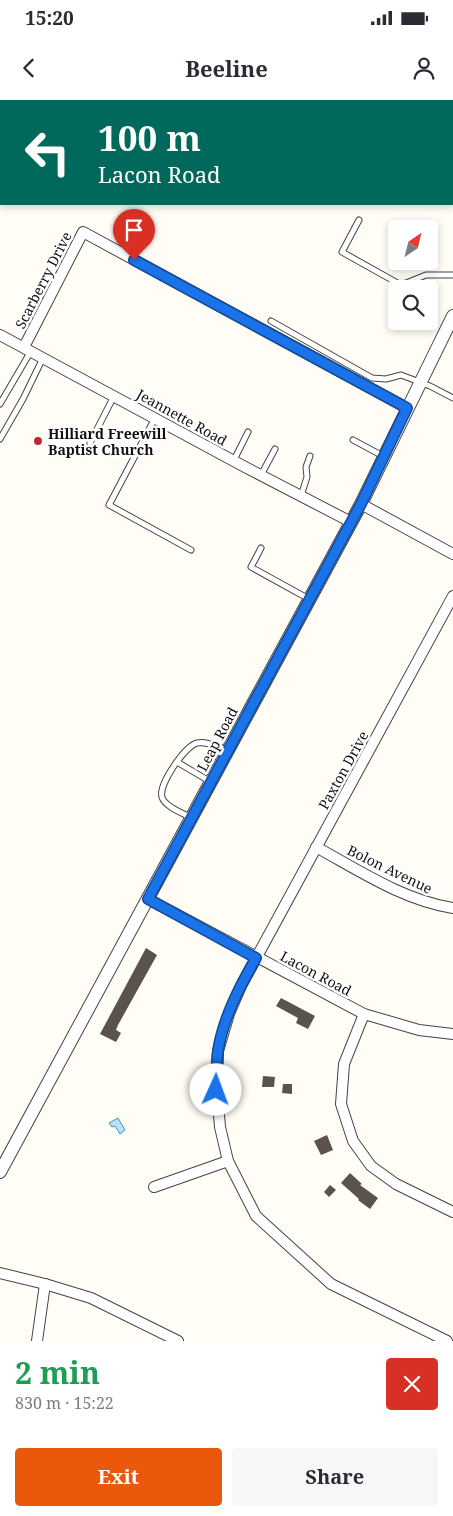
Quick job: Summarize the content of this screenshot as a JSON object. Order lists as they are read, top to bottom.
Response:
{
  "streets": {
    "street": [
      "Scarberry Drive",
      "Jeannette Road",
      "Leap Road",
      "Paxton Drive",
      "Bolon Avenue",
      "Lacon Road"
    ]
  },
  "crossings": [
    ["Scarberry Drive", "Jeannette Road"],
    ["Scarberry Drive", "Leap Road"],
    ["Jeannette Road", "Leap Road"],
    ["Leap Road", "Lacon Road"],
    ["Paxton Drive", "Bolon Avenue"],
    ["Paxton Drive", "Lacon Road"]
  ],
  "places": ["Hilliard Freewill Baptist Church"],
  "north": "top right",
  "page": {
    "status": "15:20",
    "header": "Beeline",
    "turn": ["100 m", "Lacon Road"],
    "heading": ["2 min", "830 m · 15:22"],
    "buttons": ["Exit", "Share"]
  }
}
